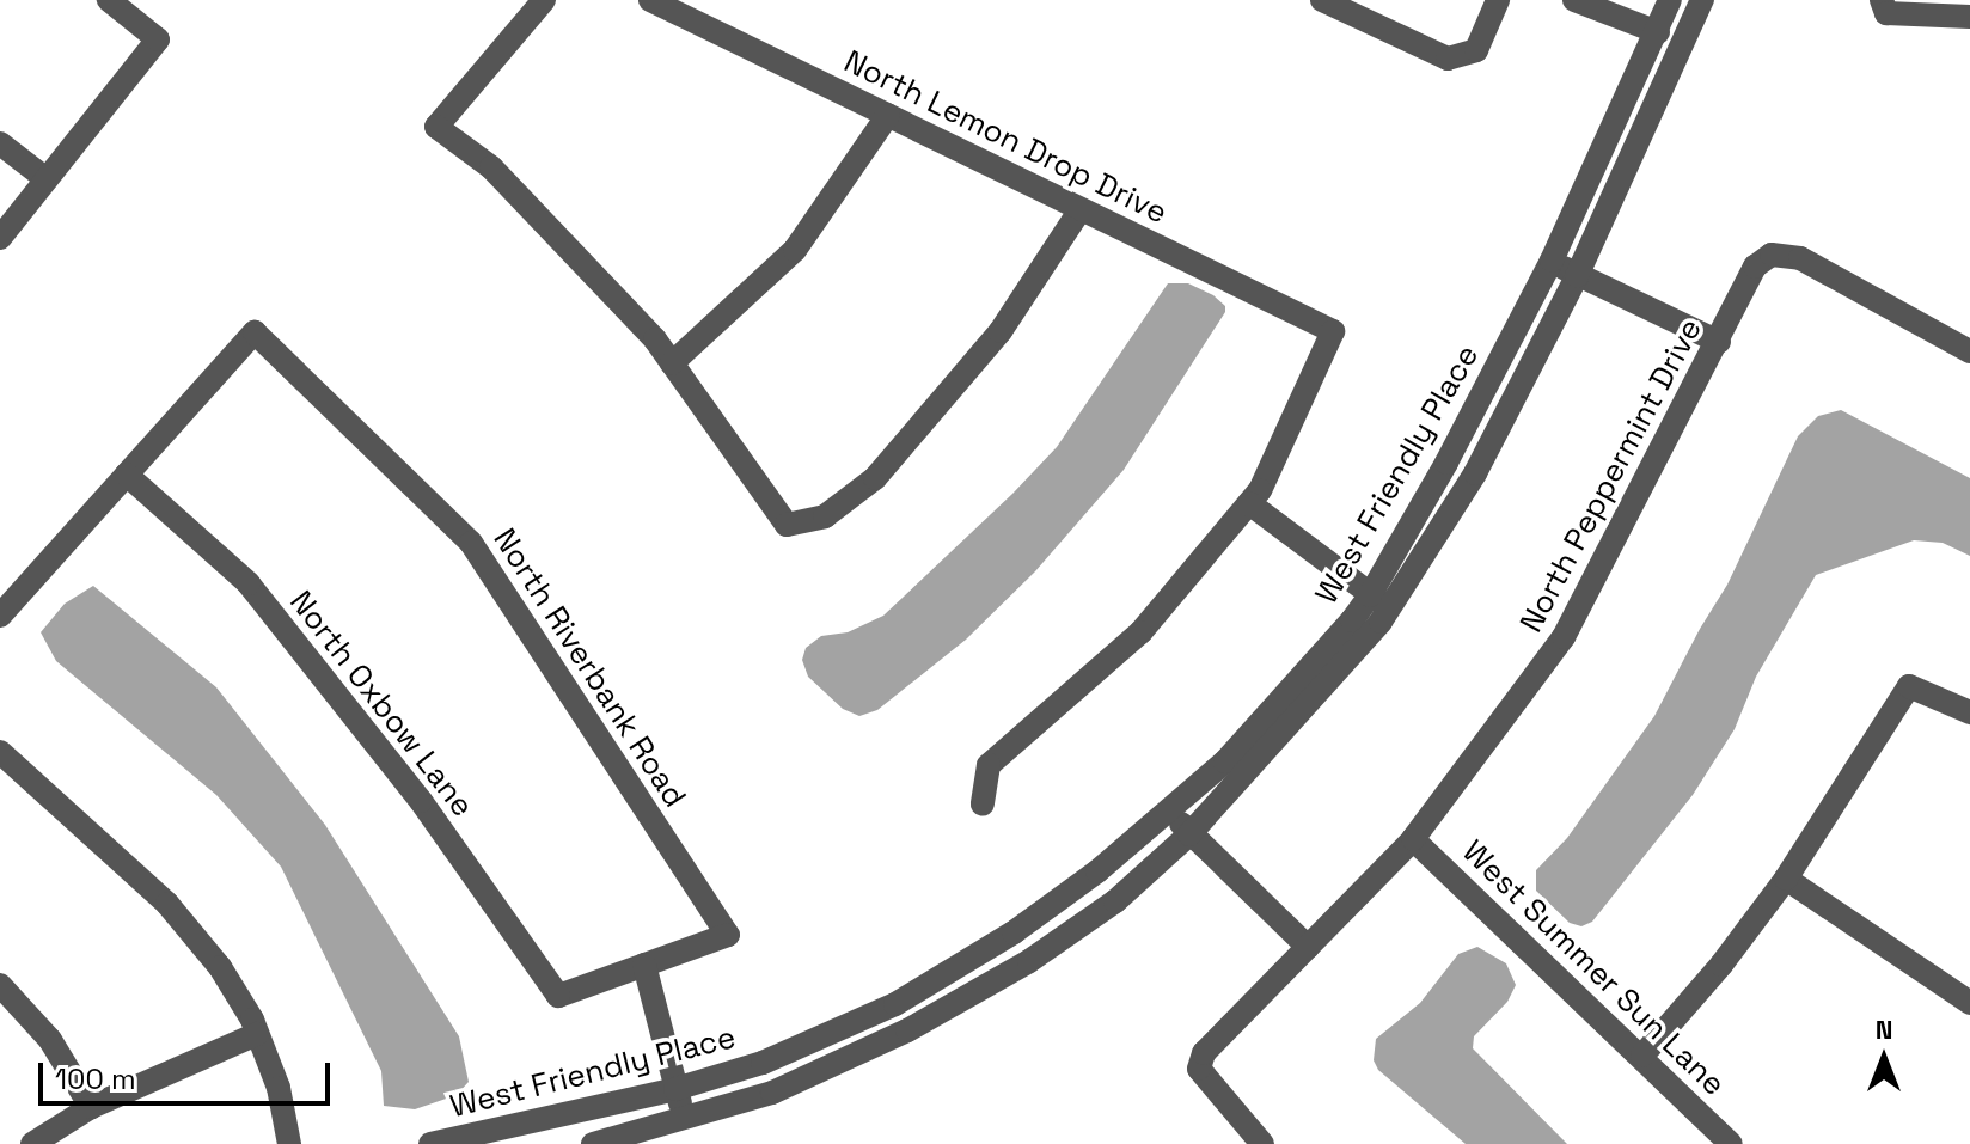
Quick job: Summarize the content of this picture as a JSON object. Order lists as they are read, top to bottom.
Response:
{
  "streets": {
    "street": [
      "North Lemon Drop Drive",
      "West Friendly Place",
      "North Peppermint Drive",
      "North Riverbank Road",
      "North Oxbow Lane",
      "West Summer Sun Lane"
    ]
  },
  "crossings": [
    ["North Peppermint Drive", "West Summer Sun Lane"],
    ["North Riverbank Road", "North Oxbow Lane"]
  ],
  "scale_bar": "100 m",
  "north": "top"
}
